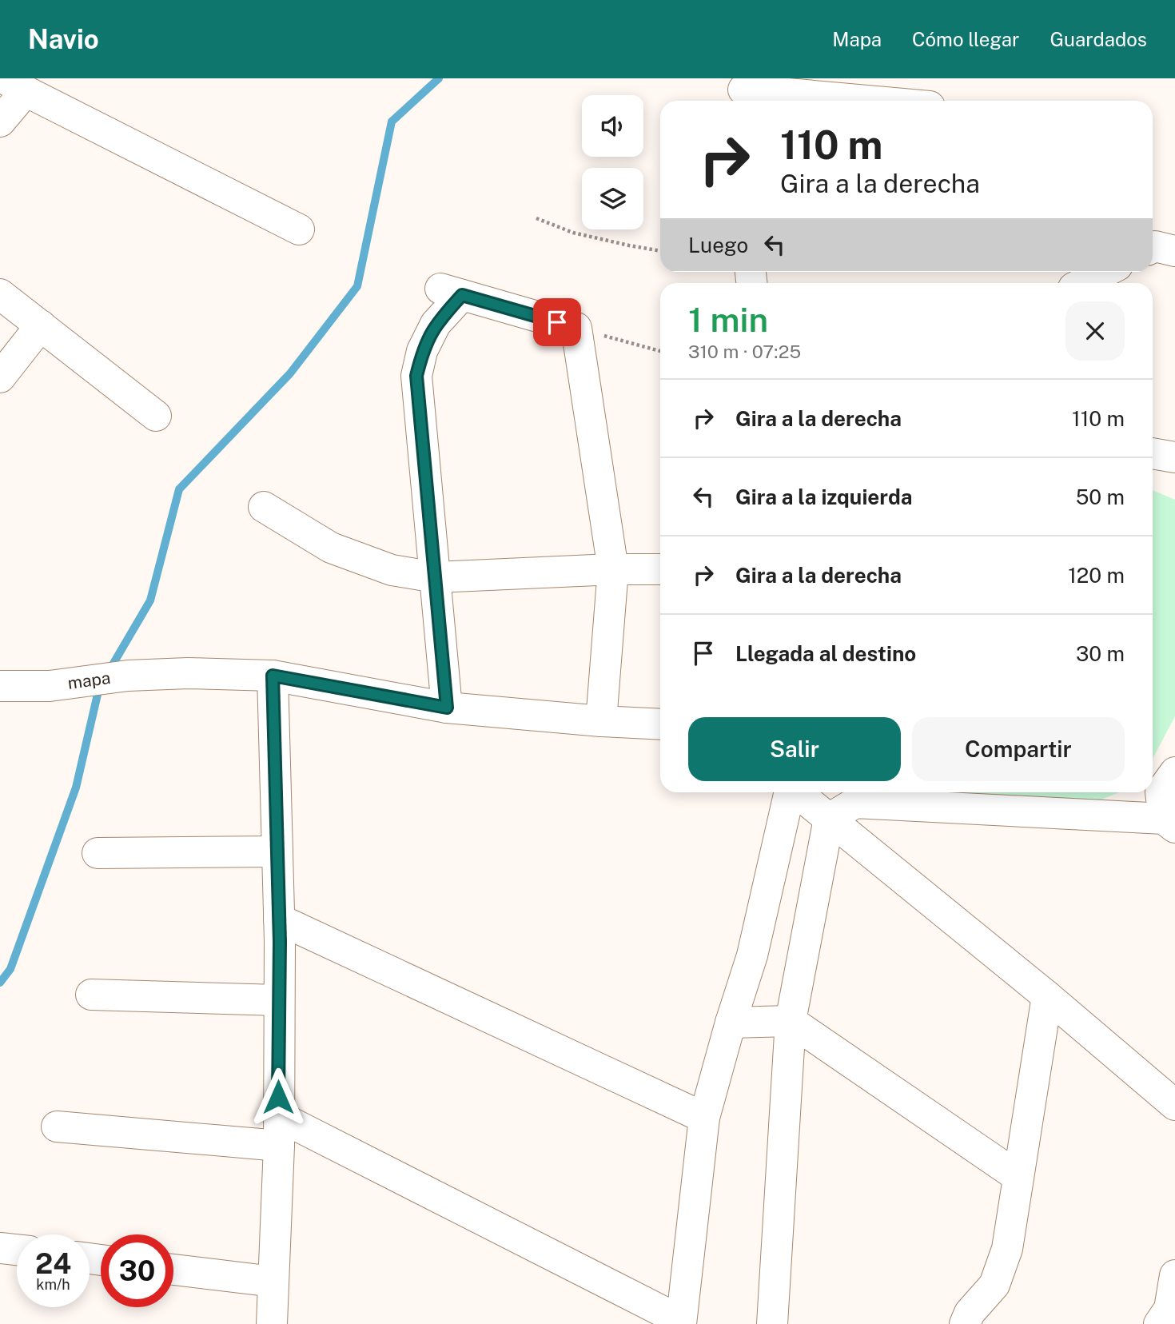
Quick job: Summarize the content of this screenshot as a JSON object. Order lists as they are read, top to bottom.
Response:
{
  "streets": {
    "street": ["mapa"]
  },
  "page": {
    "header": "Navio",
    "nav": ["Mapa", "Cómo llegar", "Guardados"],
    "turn": ["110 m", "Gira a la derecha"],
    "then": "Luego",
    "heading": ["1 min", "310 m · 07:25"],
    "list": [
      {
        "name": "Gira a la derecha",
        "value": "110 m"
      },
      {
        "name": "Gira a la izquierda",
        "value": "50 m"
      },
      {
        "name": "Gira a la derecha",
        "value": "120 m"
      },
      {
        "name": "Llegada al destino",
        "value": "30 m"
      }
    ],
    "buttons": ["Salir", "Compartir"],
    "speed": "24 km/h",
    "limit": "30"
  }
}
